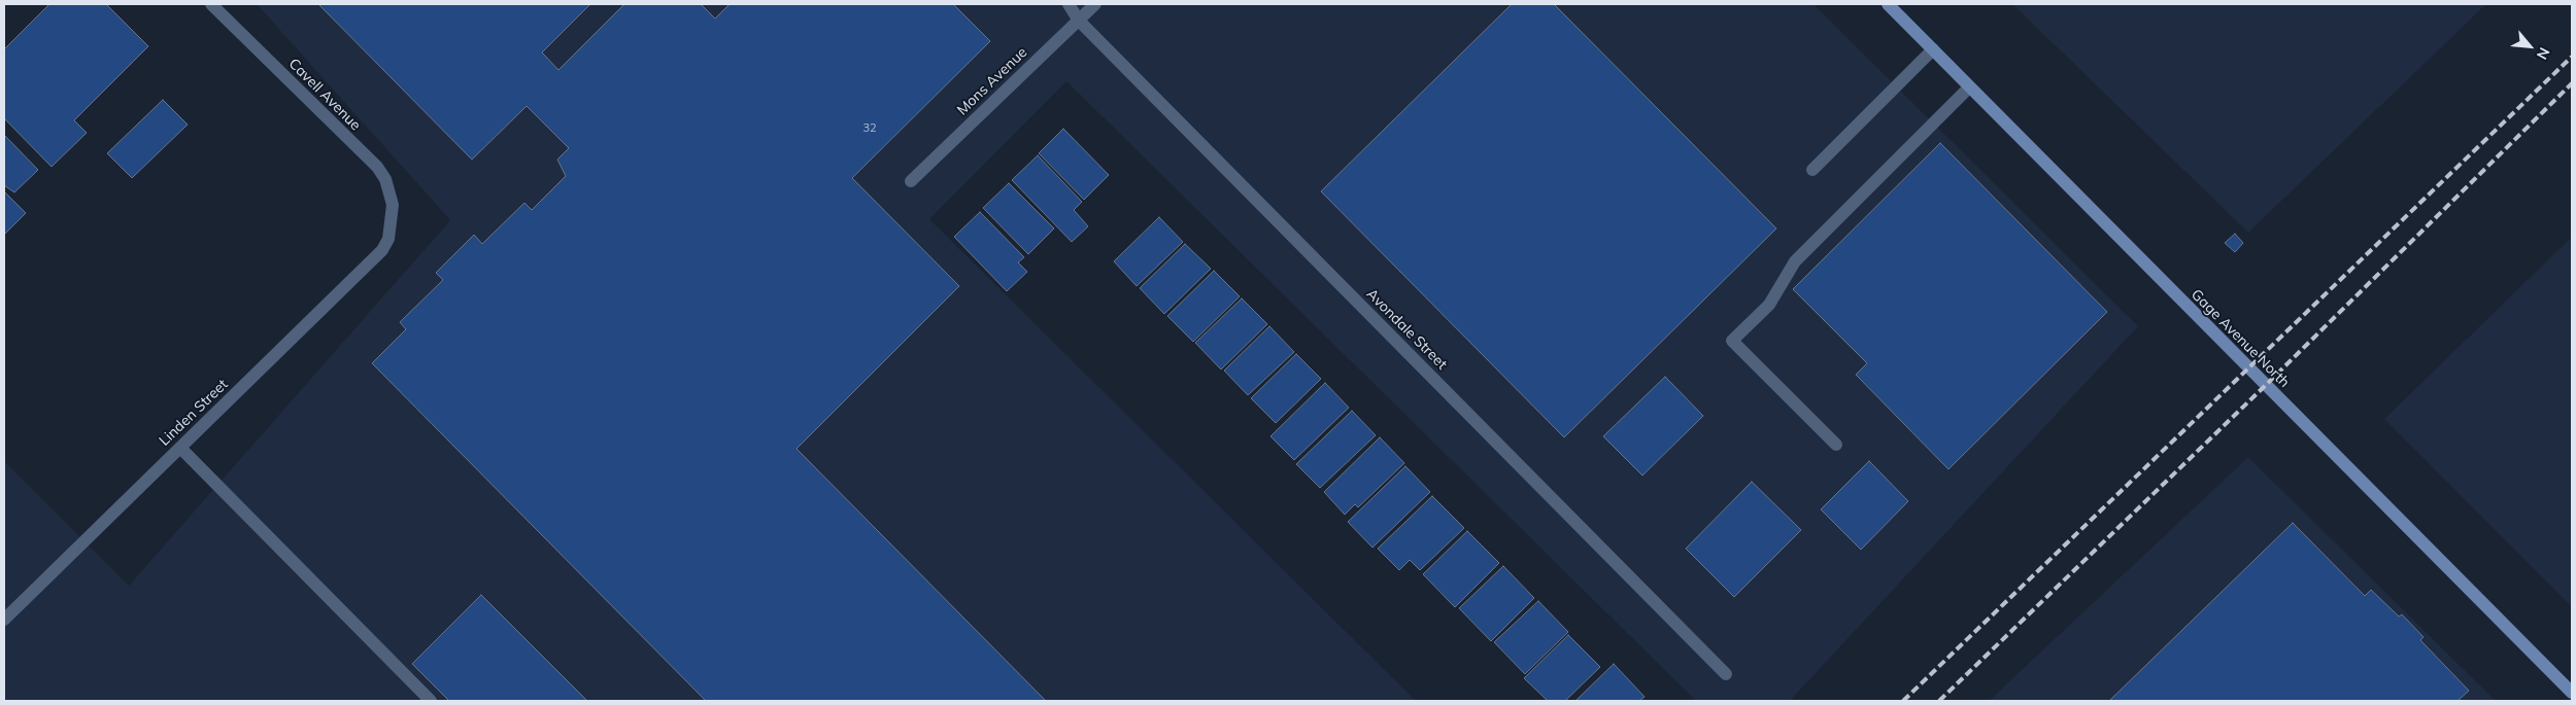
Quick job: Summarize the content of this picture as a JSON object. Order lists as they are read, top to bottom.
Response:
{
  "streets": {
    "main road": ["Gage Avenue North"],
    "street": [
      "Mons Avenue",
      "Cavell Avenue",
      "Avondale Street",
      "Linden Street"
    ]
  },
  "crossings": [
    ["Mons Avenue", "Avondale Street"],
    ["Cavell Avenue", "Linden Street"]
  ],
  "house_numbers": ["32"],
  "north": "bottom right"
}
